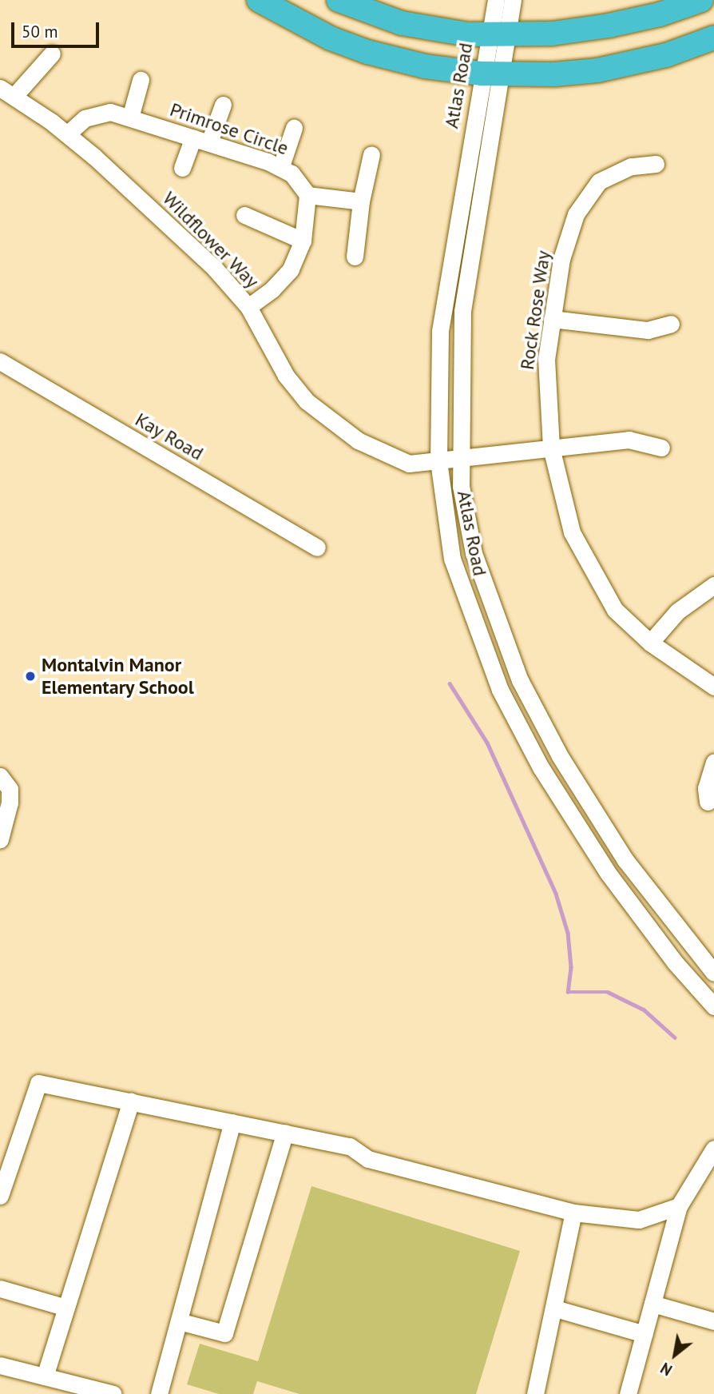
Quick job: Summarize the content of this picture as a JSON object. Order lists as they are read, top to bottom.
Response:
{
  "streets": {
    "street": [
      "Atlas Road",
      "Primrose Circle",
      "Wildflower Way",
      "Rock Rose Way",
      "Kay Road"
    ]
  },
  "crossings": [
    ["Atlas Road", "Wildflower Way"],
    ["Primrose Circle", "Wildflower Way"],
    ["Wildflower Way", "Rock Rose Way"]
  ],
  "places": ["Montalvin Manor Elementary School"],
  "scale_bar": "50 m",
  "north": "bottom left"
}
